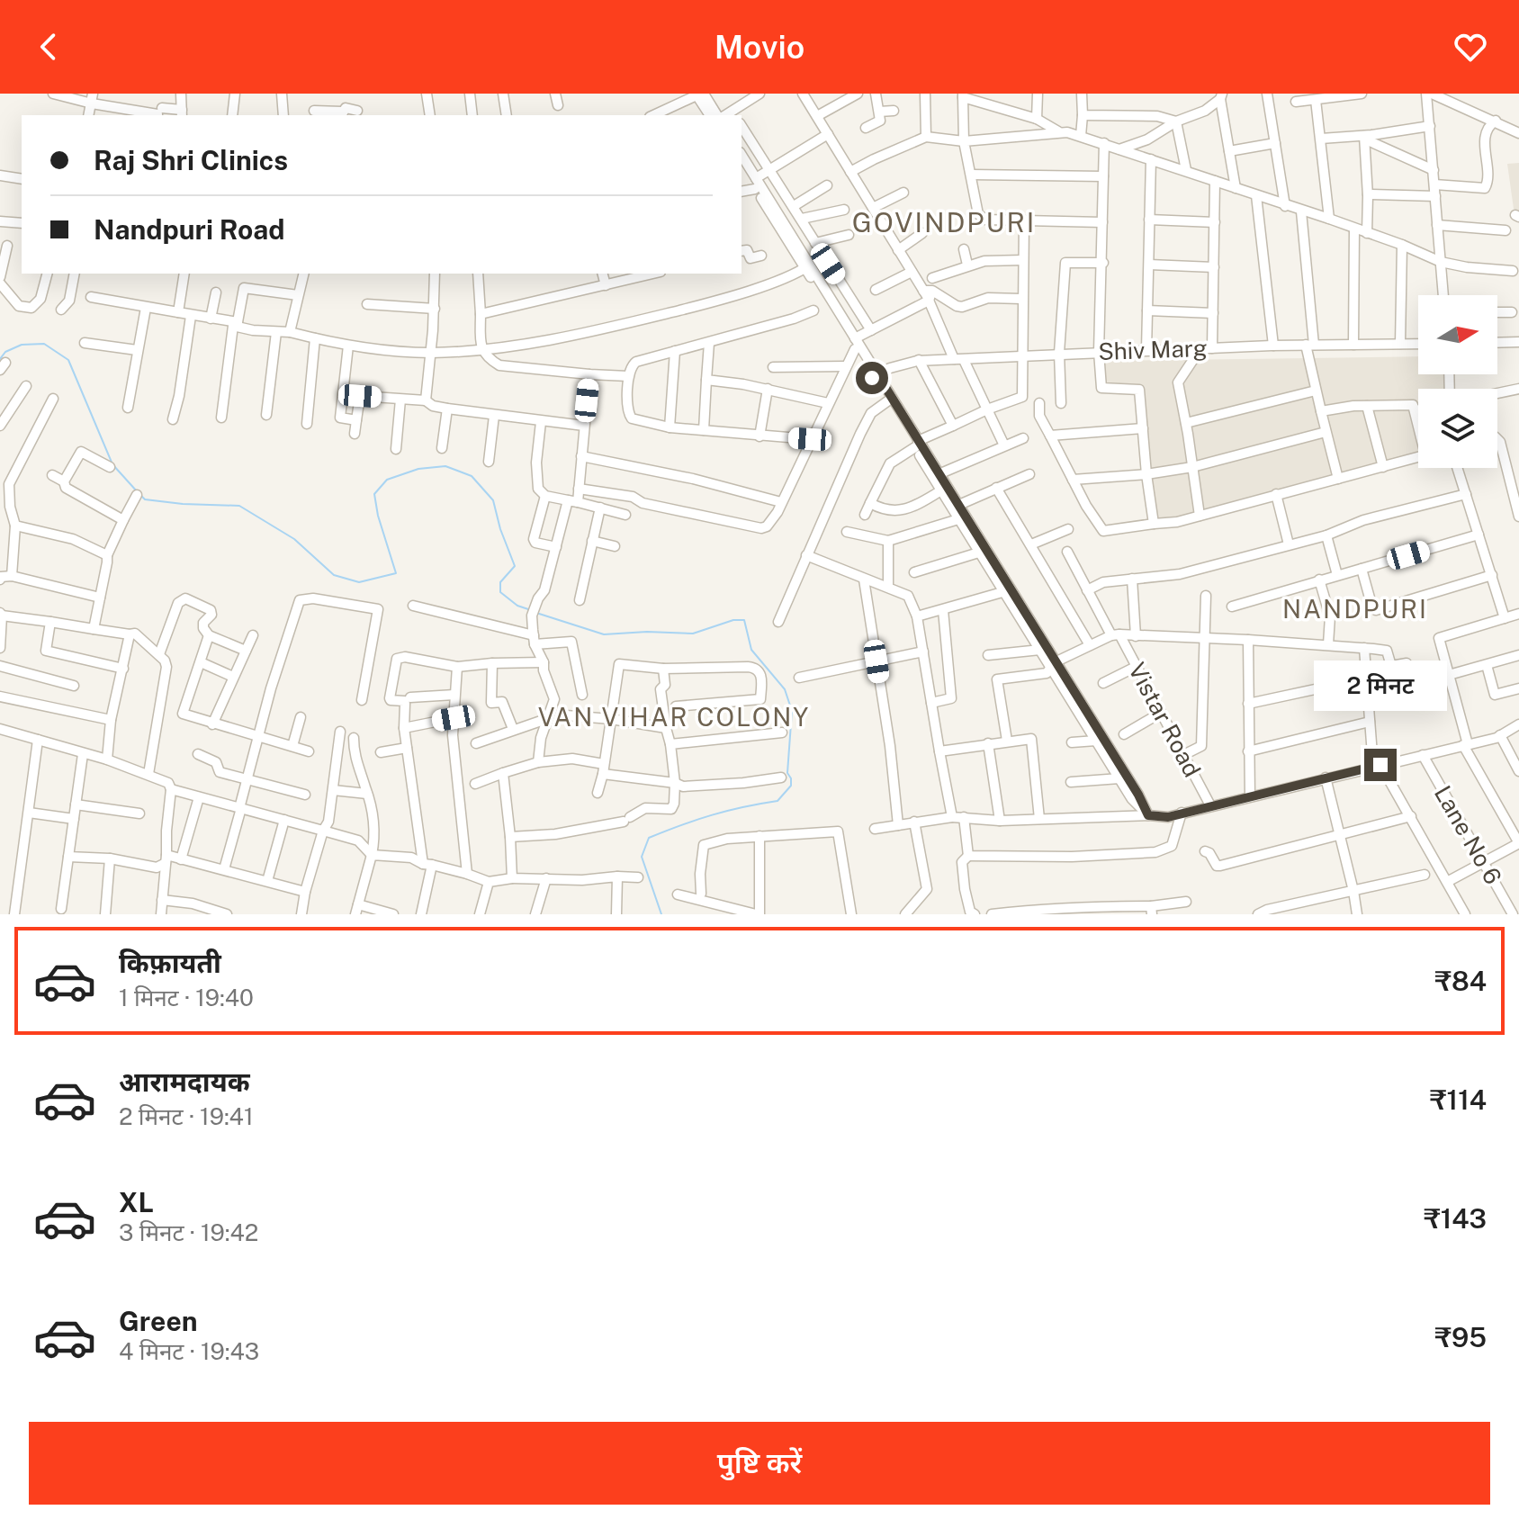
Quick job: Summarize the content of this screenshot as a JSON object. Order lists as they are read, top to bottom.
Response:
{
  "streets": {
    "street": ["Shiv Marg", "Vistar Road", "Lane No 6"]
  },
  "districts": ["GOVINDPURI", "NANDPURI", "VAN VIHAR COLONY"],
  "north": "right",
  "page": {
    "header": "Movio",
    "banner": ["Raj Shri Clinics", "Nandpuri Road"],
    "bubble": "2 मिनट",
    "list": [
      {
        "name": "किफ़ायती",
        "note": "1 मिनट · 19:40",
        "value": "₹84"
      },
      {
        "name": "आरामदायक",
        "note": "2 मिनट · 19:41",
        "value": "₹114"
      },
      {
        "name": "XL",
        "note": "3 मिनट · 19:42",
        "value": "₹143"
      },
      {
        "name": "Green",
        "note": "4 मिनट · 19:43",
        "value": "₹95"
      }
    ],
    "buttons": "पुष्टि करें"
  }
}
